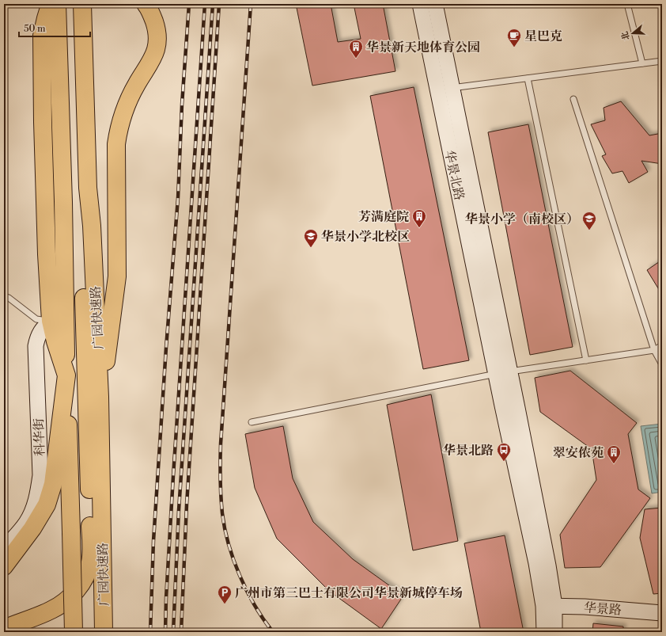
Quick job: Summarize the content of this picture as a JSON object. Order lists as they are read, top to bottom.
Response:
{
  "streets": {
    "highway": ["广园快速路"],
    "street": ["华景北路", "科华街", "华景路"]
  },
  "crossings": [
    ["华景北路", "华景路"]
  ],
  "places": {
    "cafe": ["星巴克"],
    "building": ["华景新天地体育公园", "芳满庭院", "翠安侬苑"],
    "school or university": ["华景小学（南校区）", "华景小学北校区"],
    "bus stop": ["华景北路"],
    "parking": ["广州市第三巴士有限公司华景新城停车场"]
  },
  "scale_bar": "50 m",
  "north": "left"
}
